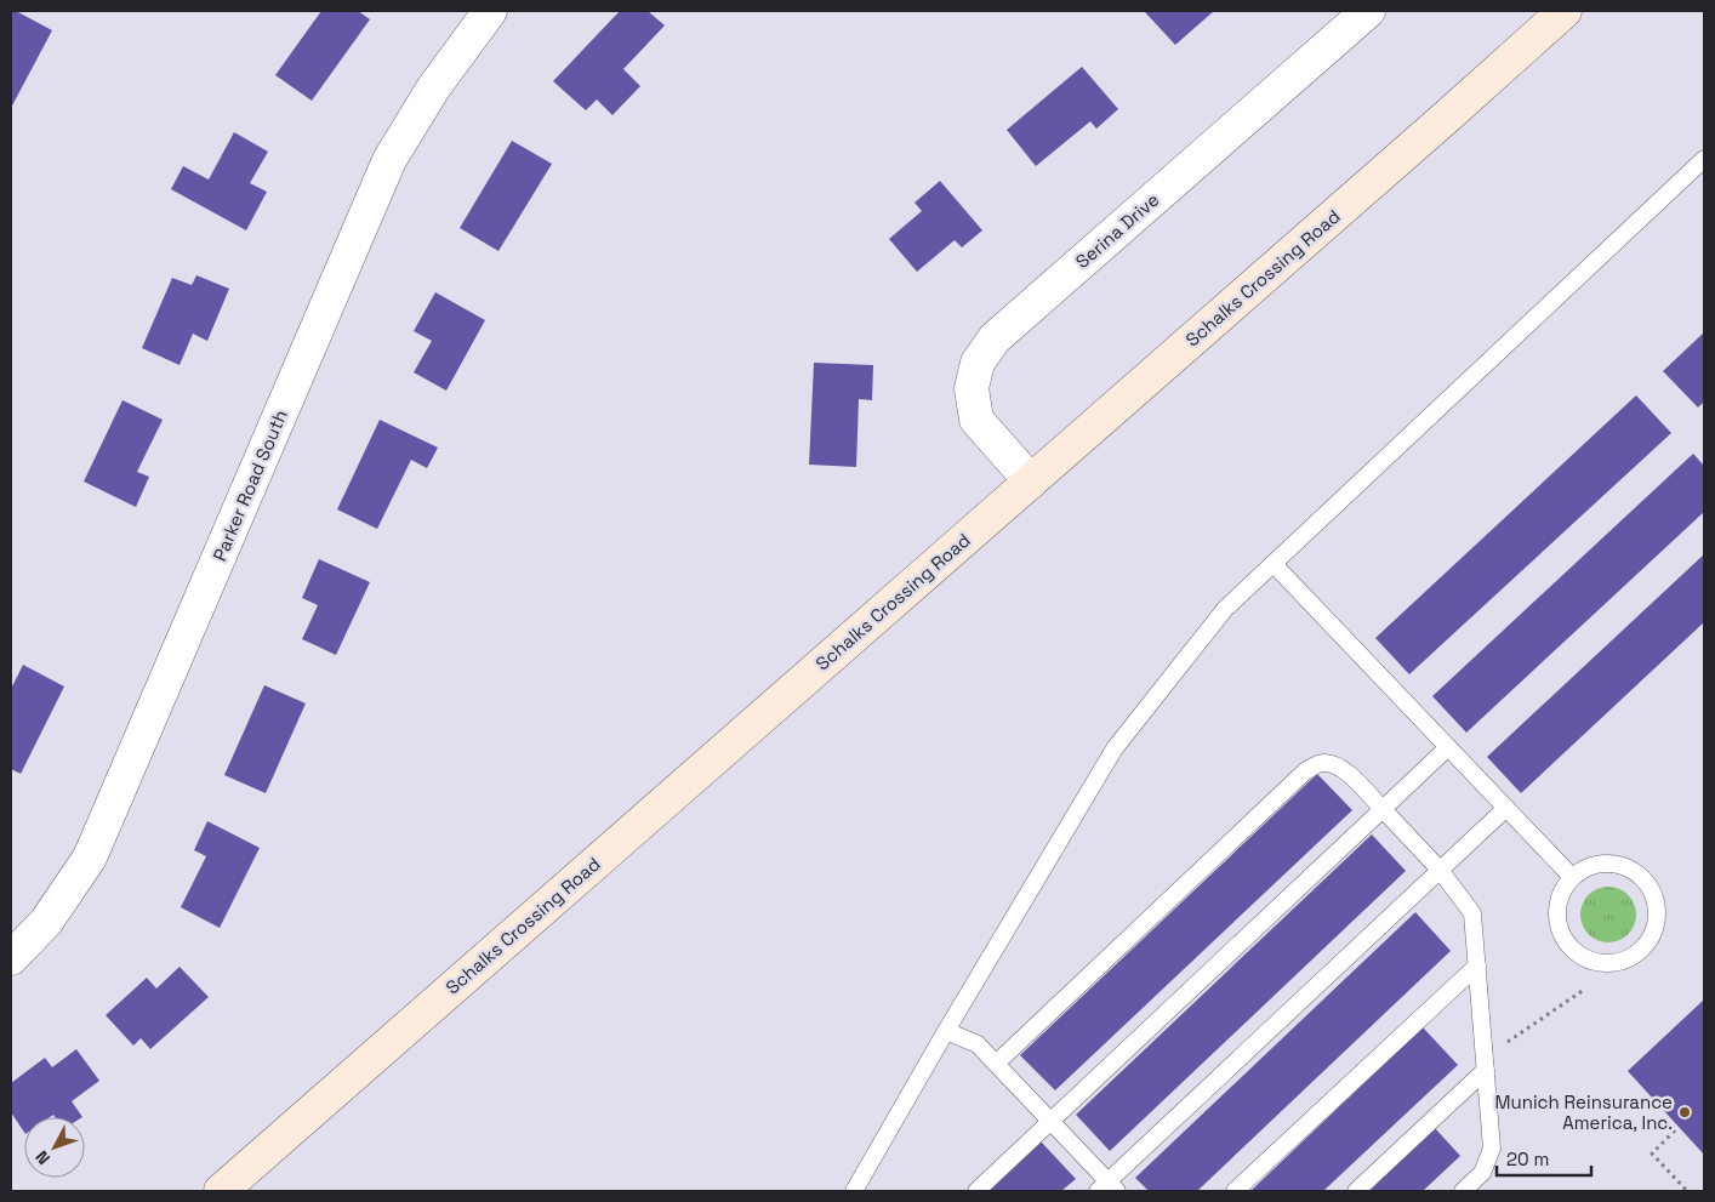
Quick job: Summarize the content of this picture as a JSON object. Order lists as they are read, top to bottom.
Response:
{
  "streets": {
    "street": ["Serina Drive", "Schalks Crossing Road", "Parker Road South"]
  },
  "crossings": [
    ["Serina Drive", "Schalks Crossing Road"]
  ],
  "places": ["Munich Reinsurance America, Inc."],
  "scale_bar": "20 m",
  "north": "bottom left"
}
